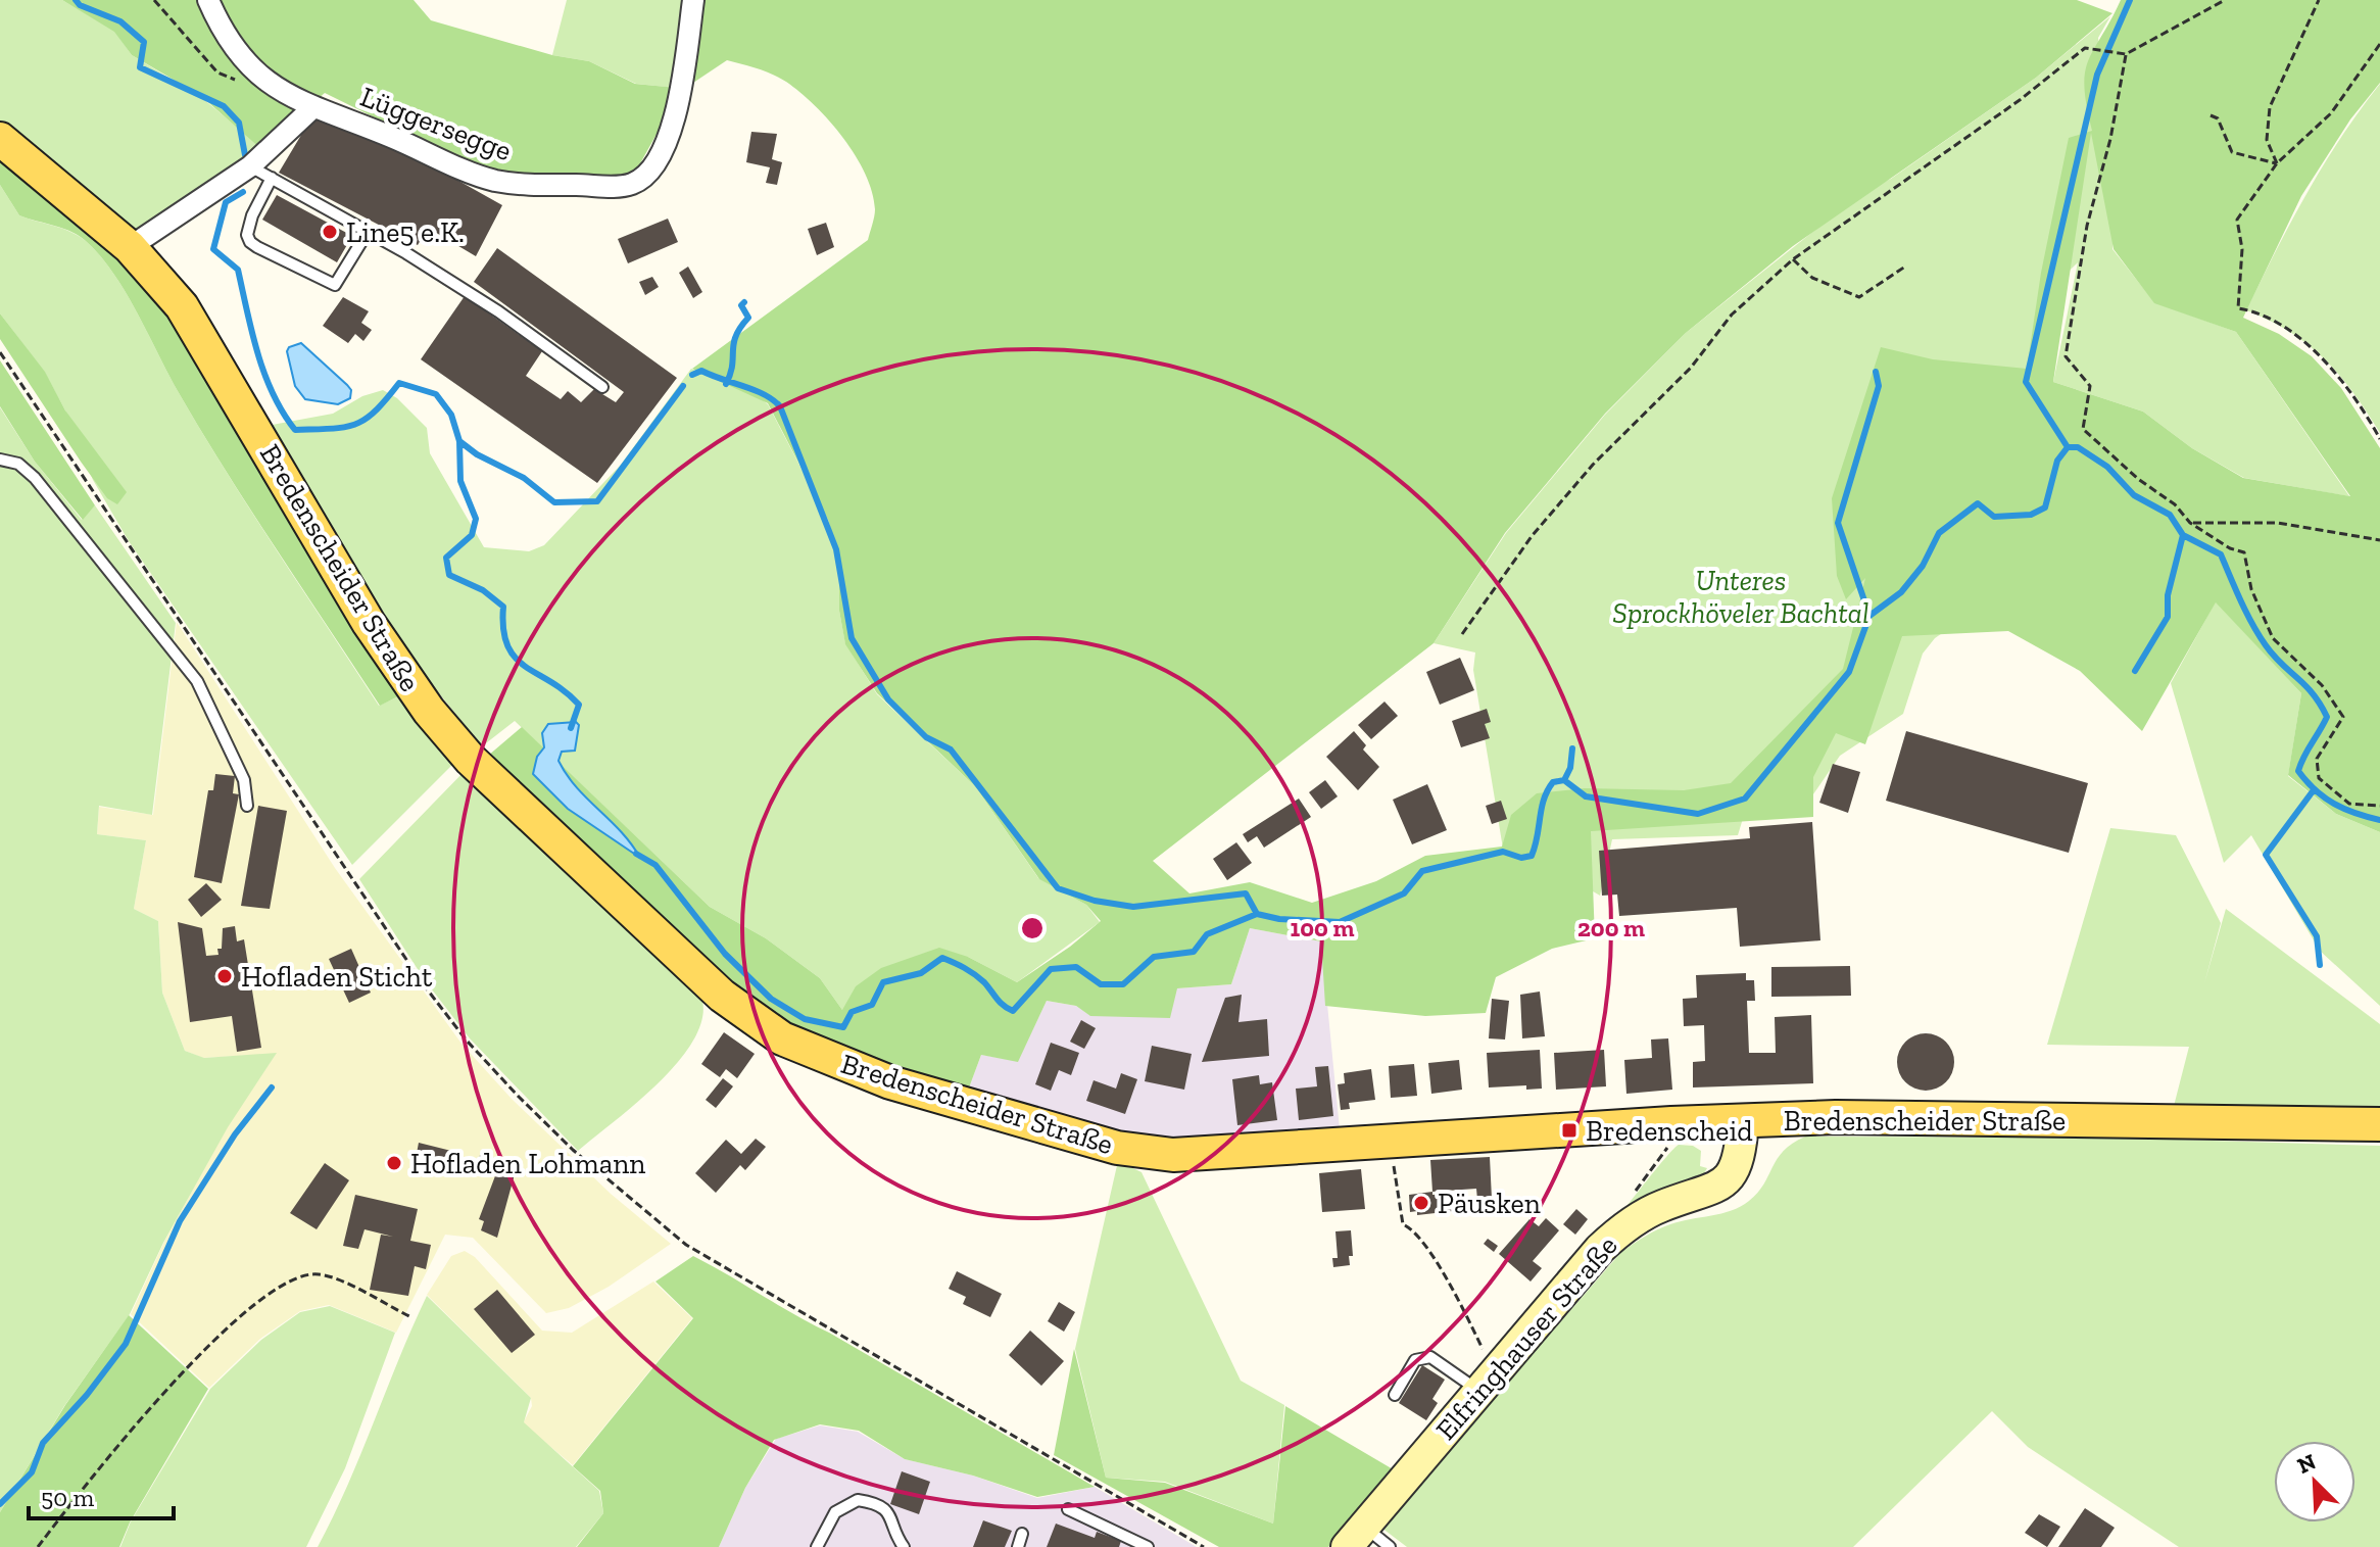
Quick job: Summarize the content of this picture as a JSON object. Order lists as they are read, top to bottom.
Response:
{
  "streets": {
    "main road": ["Bredenscheider Straße", "Elfringhauser Straße"],
    "street": ["Lüggersegge"]
  },
  "crossings": [
    ["Lüggersegge", "Bredenscheider Straße"],
    ["Bredenscheider Straße", "Elfringhauser Straße"]
  ],
  "parks": ["Unteres Sprockhöveler Bachtal"],
  "places": {
    "other": [
      "Line5 e.K.",
      "Hofladen Sticht",
      "Hofladen Lohmann",
      "Päusken"
    ],
    "transit": ["Bredenscheid"]
  },
  "scale_bar": "50 m",
  "north": "top left",
  "rings": ["100 m", "200 m"]
}
